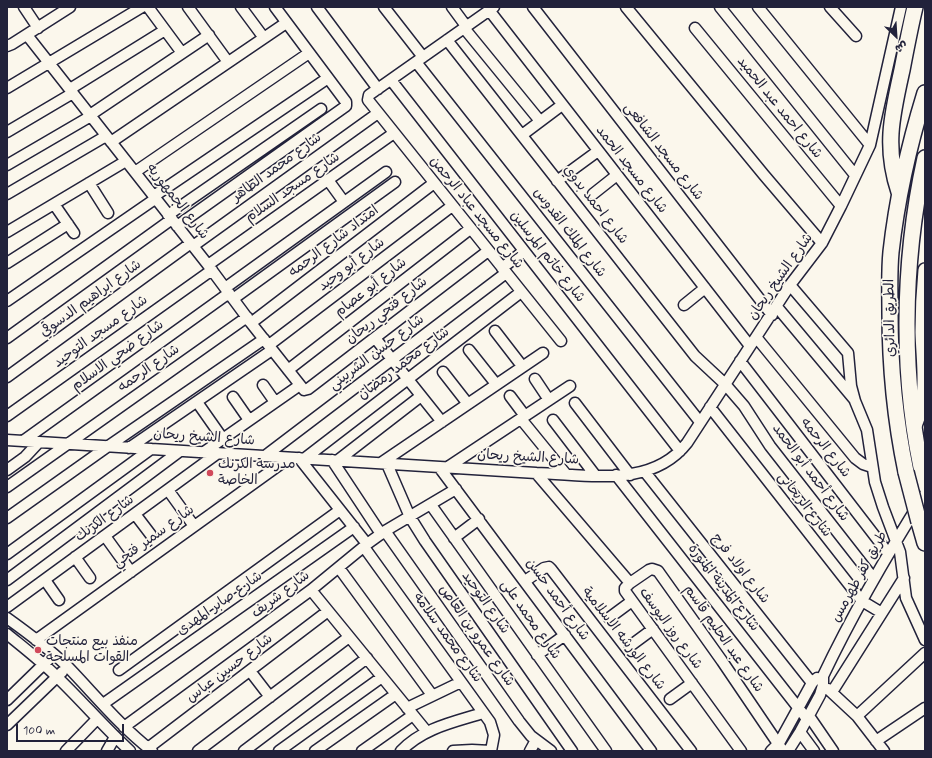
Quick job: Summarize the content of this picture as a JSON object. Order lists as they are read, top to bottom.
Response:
{
  "streets": {
    "highway": ["الطريق الدائري"],
    "street": [
      "شارع احمد عبد الحميد",
      "شارع مسجد الشافعى",
      "شارع محمد الطاهر",
      "شارع مسجد الحمد",
      "شارع مسجد السلام",
      "شارع الجمهوريه",
      "شارع احمد بدوي",
      "شارع مسجد عباد الرحمن",
      "شارع الملك القدوس",
      "امتداد شارع الرحمه",
      "شارع خاتم المرسلين",
      "شارع أبو وحيد",
      "شارع الشيخ ريحان",
      "شارع أبو عصام",
      "شارع ابراهيم الدسوقي",
      "شارع فتحي ريحان",
      "شارع مسجد التوحيد",
      "شارع حسن الشربيني",
      "شارع ضحي الاسلام",
      "شارع محمد رمضان",
      "شارع الرحمه",
      "شارع أحمد أبو الحمد",
      "شارع الريحانى",
      "شارع الكرنك",
      "شارع سمير فتحي",
      "شارع اولاد فرج",
      "طريق كفر طهرمس",
      "شارع المدينة المنورة",
      "شارع شريف",
      "شارع أحمد حسن",
      "شارع التوحيد",
      "شارع صابر المهدى",
      "شارع محمد على",
      "شارع روز اليوسف",
      "شارع عمرو بن العاص",
      "شارع محمد سلامه",
      "شارع الورشه الاسلامية",
      "شارع عبد الحليم قاسم",
      "شارع حسين عباس"
    ]
  },
  "crossings": [
    ["شارع احمد عبد الحميد", "شارع الشيخ ريحان"],
    ["شارع مسجد الشافعى", "شارع الشيخ ريحان"],
    ["شارع محمد الطاهر", "شارع الجمهوريه"],
    ["شارع محمد الطاهر", "شارع مسجد عباد الرحمن"],
    ["شارع محمد الطاهر", "شارع ابراهيم الدسوقي"],
    ["شارع مسجد الحمد", "شارع الشيخ ريحان"],
    ["شارع مسجد السلام", "شارع الجمهوريه"],
    ["شارع مسجد السلام", "شارع مسجد عباد الرحمن"],
    ["شارع مسجد السلام", "شارع مسجد التوحيد"],
    ["شارع الجمهوريه", "امتداد شارع الرحمه"],
    ["شارع الجمهوريه", "شارع أبو وحيد"],
    ["شارع الجمهوريه", "شارع أبو عصام"],
    ["شارع الجمهوريه", "شارع ابراهيم الدسوقي"],
    ["شارع الجمهوريه", "شارع فتحي ريحان"],
    ["شارع الجمهوريه", "شارع مسجد التوحيد"],
    ["شارع الجمهوريه", "شارع ضحي الاسلام"],
    ["شارع الجمهوريه", "شارع الرحمه"],
    ["شارع احمد بدوي", "شارع الشيخ ريحان"],
    ["شارع احمد بدوي", "شارع أحمد أبو الحمد"],
    ["شارع مسجد عباد الرحمن", "امتداد شارع الرحمه"],
    ["شارع مسجد عباد الرحمن", "شارع أبو وحيد"],
    ["شارع مسجد عباد الرحمن", "شارع أبو عصام"],
    ["شارع مسجد عباد الرحمن", "شارع فتحي ريحان"],
    ["شارع مسجد عباد الرحمن", "شارع حسن الشربيني"],
    ["شارع مسجد عباد الرحمن", "شارع محمد رمضان"],
    ["شارع الملك القدوس", "شارع الشيخ ريحان"],
    ["امتداد شارع الرحمه", "شارع الرحمه"],
    ["شارع خاتم المرسلين", "شارع الشيخ ريحان"],
    ["شارع خاتم المرسلين", "شارع حسن الشربيني"],
    ["شارع الشيخ ريحان", "شارع فتحي ريحان"],
    ["شارع الشيخ ريحان", "شارع حسن الشربيني"],
    ["شارع الشيخ ريحان", "شارع ضحي الاسلام"],
    ["شارع الشيخ ريحان", "شارع محمد رمضان"],
    ["شارع الشيخ ريحان", "شارع الرحمه"],
    ["شارع الشيخ ريحان", "شارع أحمد أبو الحمد"],
    ["شارع الشيخ ريحان", "شارع الريحانى"],
    ["شارع الشيخ ريحان", "شارع الكرنك"],
    ["شارع الشيخ ريحان", "شارع سمير فتحي"],
    ["شارع الشيخ ريحان", "شارع اولاد فرج"],
    ["شارع الشيخ ريحان", "شارع المدينة المنورة"],
    ["شارع الشيخ ريحان", "شارع أحمد حسن"],
    ["شارع الشيخ ريحان", "شارع التوحيد"],
    ["شارع الشيخ ريحان", "شارع روز اليوسف"],
    ["شارع الشيخ ريحان", "شارع عمرو بن العاص"],
    ["شارع الشيخ ريحان", "شارع محمد سلامه"],
    ["شارع محمد رمضان", "شارع سمير فتحي"],
    ["شارع محمد رمضان", "شارع محمد سلامه"],
    ["شارع الرحمه", "طريق كفر طهرمس"],
    ["شارع أحمد أبو الحمد", "طريق كفر طهرمس"],
    ["شارع الريحانى", "طريق كفر طهرمس"],
    ["شارع سمير فتحي", "شارع محمد سلامه"],
    ["شارع اولاد فرج", "طريق كفر طهرمس"],
    ["طريق كفر طهرمس", "شارع المدينة المنورة"],
    ["طريق كفر طهرمس", "شارع عبد الحليم قاسم"],
    ["شارع شريف", "شارع أحمد حسن"],
    ["شارع شريف", "شارع التوحيد"],
    ["شارع شريف", "شارع محمد على"],
    ["شارع شريف", "شارع عمرو بن العاص"],
    ["شارع شريف", "شارع محمد سلامه"],
    ["شارع أحمد حسن", "شارع الورشه الاسلامية"],
    ["شارع صابر المهدى", "شارع محمد سلامه"],
    ["شارع روز اليوسف", "شارع عبد الحليم قاسم"]
  ],
  "places": ["مدرسة الكرنك الخاصة", "منفذ بيع منتجات القوات المسلحة"],
  "scale_bar": "100 m",
  "north": "bottom right"
}
